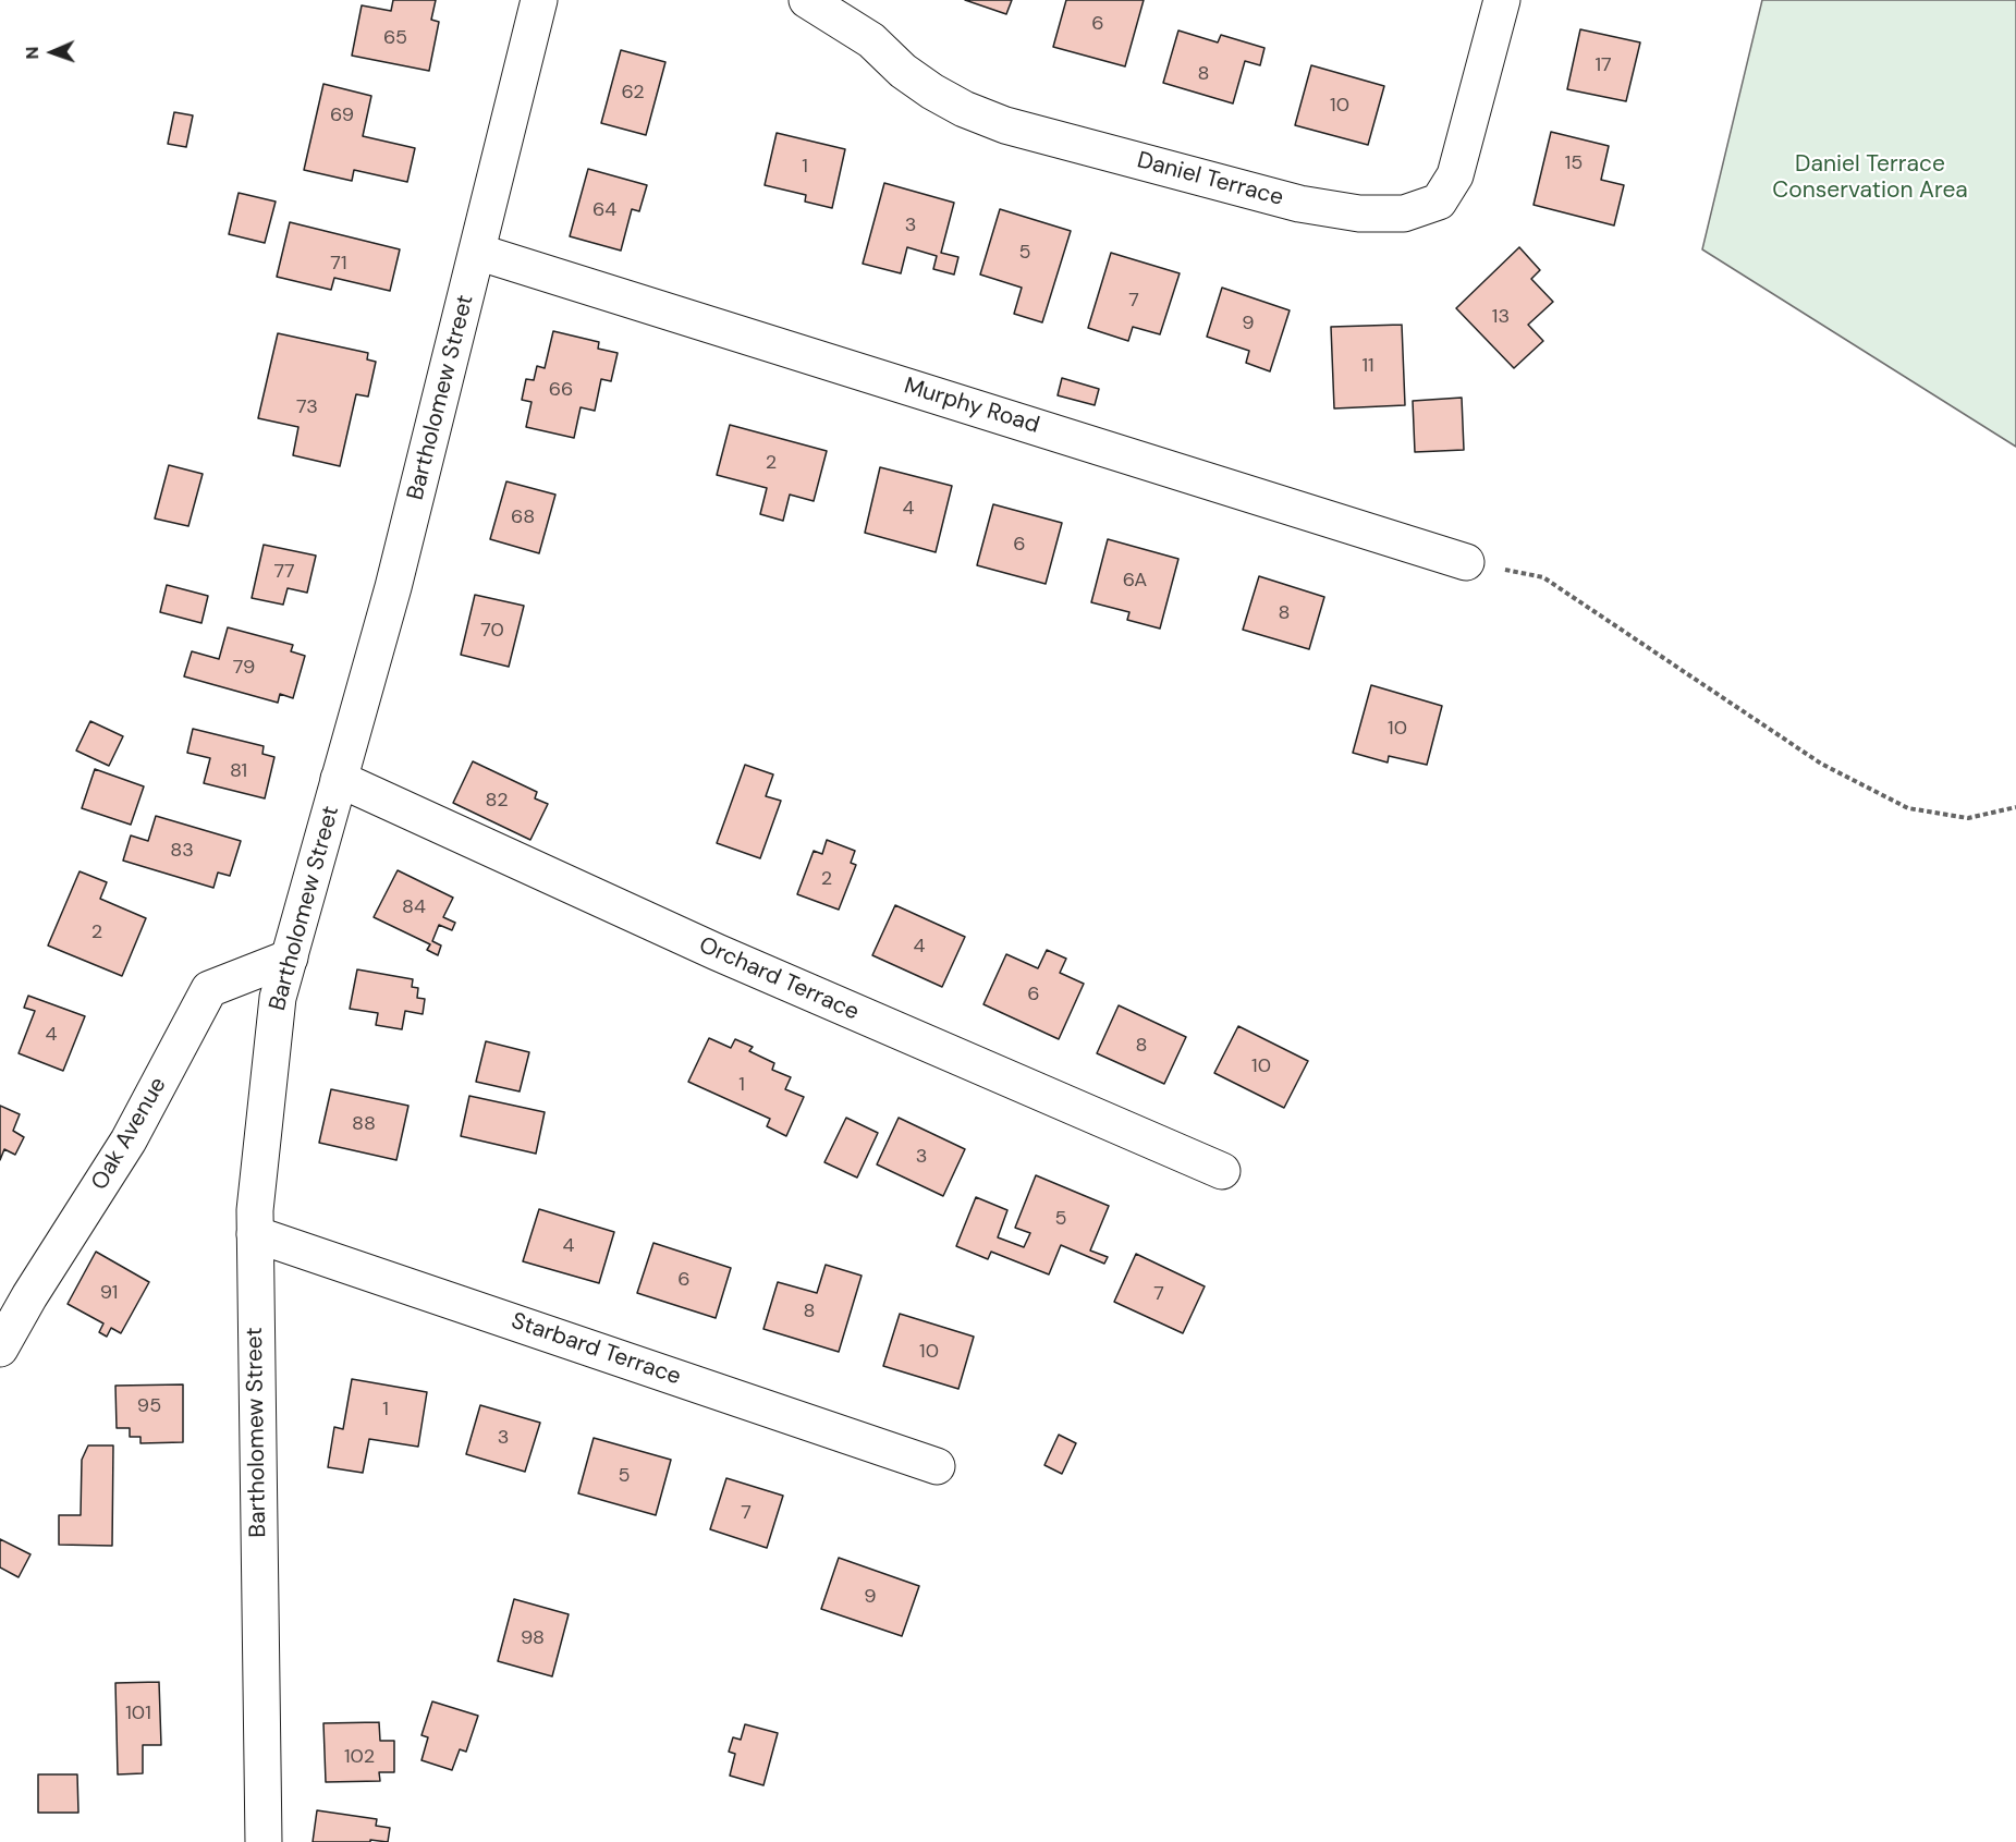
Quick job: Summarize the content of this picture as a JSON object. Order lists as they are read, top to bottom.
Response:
{
  "streets": {
    "street": [
      "Daniel Terrace",
      "Bartholomew Street",
      "Murphy Road",
      "Orchard Terrace",
      "Oak Avenue",
      "Starbard Terrace"
    ]
  },
  "crossings": [
    ["Bartholomew Street", "Murphy Road"],
    ["Bartholomew Street", "Orchard Terrace"],
    ["Bartholomew Street", "Oak Avenue"],
    ["Bartholomew Street", "Starbard Terrace"]
  ],
  "parks": ["Daniel Terrace Conservation Area"],
  "house_numbers": [
    "6",
    "65",
    "17",
    "8",
    "62",
    "10",
    "69",
    "15",
    "1",
    "64",
    "3",
    "5",
    "71",
    "7",
    "13",
    "9",
    "11",
    "66",
    "73",
    "2",
    "4",
    "68",
    "6",
    "77",
    "6A",
    "8",
    "70",
    "79",
    "10",
    "81",
    "82",
    "83",
    "2",
    "84",
    "2",
    "4",
    "6",
    "4",
    "8",
    "10",
    "1",
    "88",
    "3",
    "5",
    "4",
    "6",
    "91",
    "7",
    "8",
    "10",
    "95",
    "1",
    "3",
    "5",
    "7",
    "9",
    "98",
    "101",
    "102"
  ],
  "north": "left"
}
